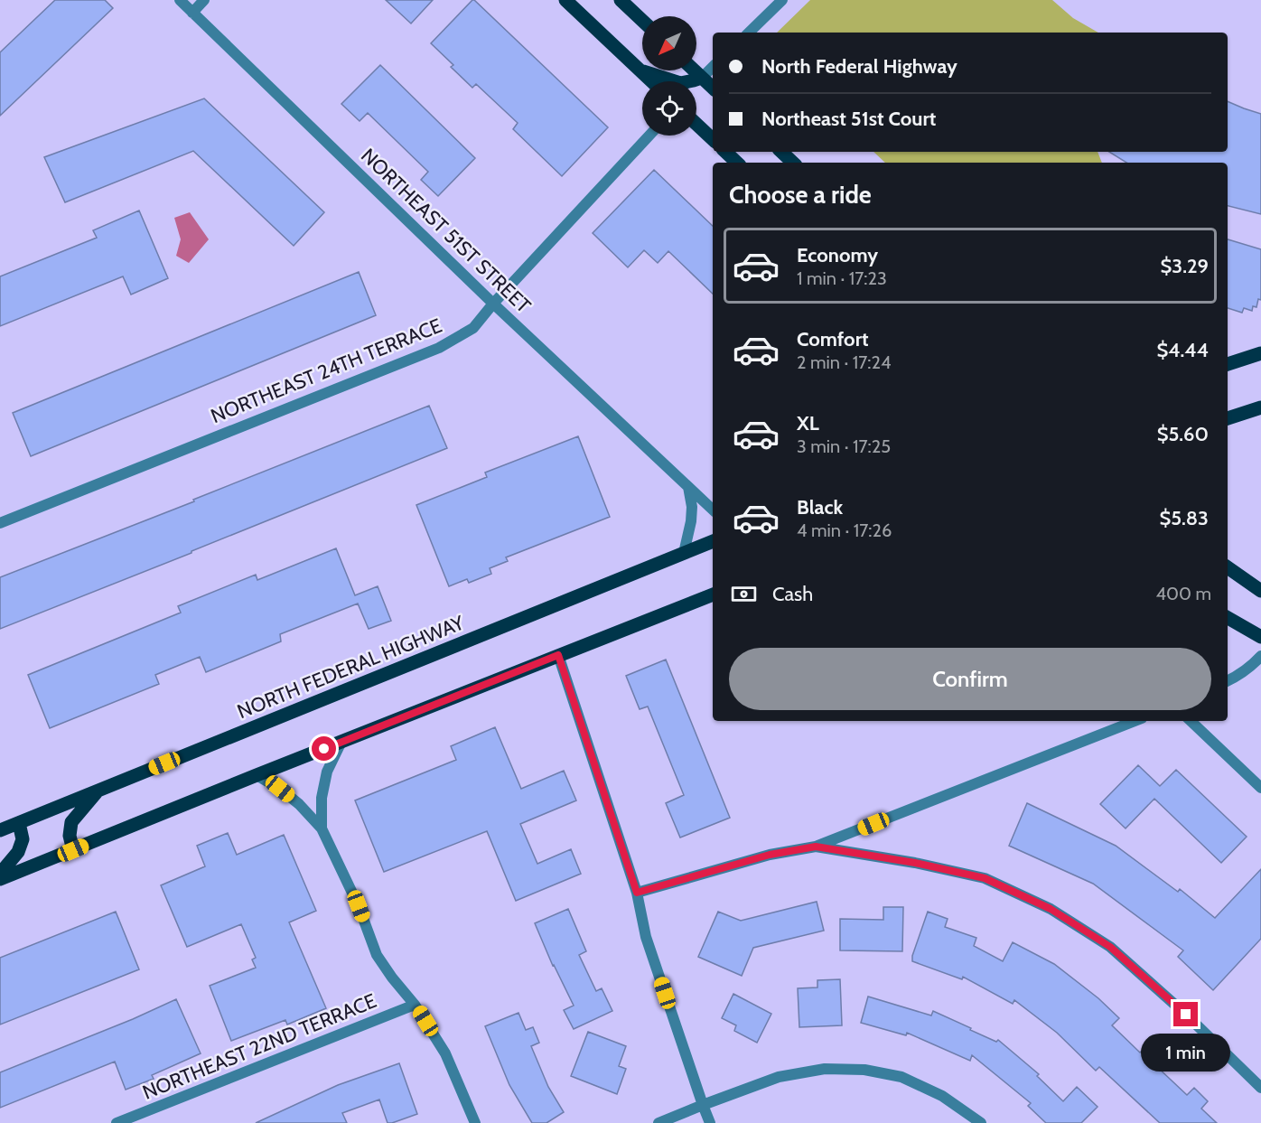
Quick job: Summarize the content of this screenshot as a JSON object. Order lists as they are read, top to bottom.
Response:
{
  "streets": {
    "main road": ["NORTH FEDERAL HIGHWAY"],
    "street": ["NORTHEAST 51ST STREET", "NORTHEAST 24TH TERRACE", "NORTHEAST 22ND TERRACE"]
  },
  "crossings": [
    ["NORTHEAST 51ST STREET", "NORTHEAST 24TH TERRACE"]
  ],
  "north": "bottom left",
  "page": {
    "banner": ["North Federal Highway", "Northeast 51st Court"],
    "heading": "Choose a ride",
    "list": [
      {
        "name": "Economy",
        "note": "1 min · 17:23",
        "value": "$3.29"
      },
      {
        "name": "Comfort",
        "note": "2 min · 17:24",
        "value": "$4.44"
      },
      {
        "name": "XL",
        "note": "3 min · 17:25",
        "value": "$5.60"
      },
      {
        "name": "Black",
        "note": "4 min · 17:26",
        "value": "$5.83"
      }
    ],
    "pay": ["Cash", "400 m"],
    "buttons": "Confirm",
    "bubble": "1 min"
  }
}
